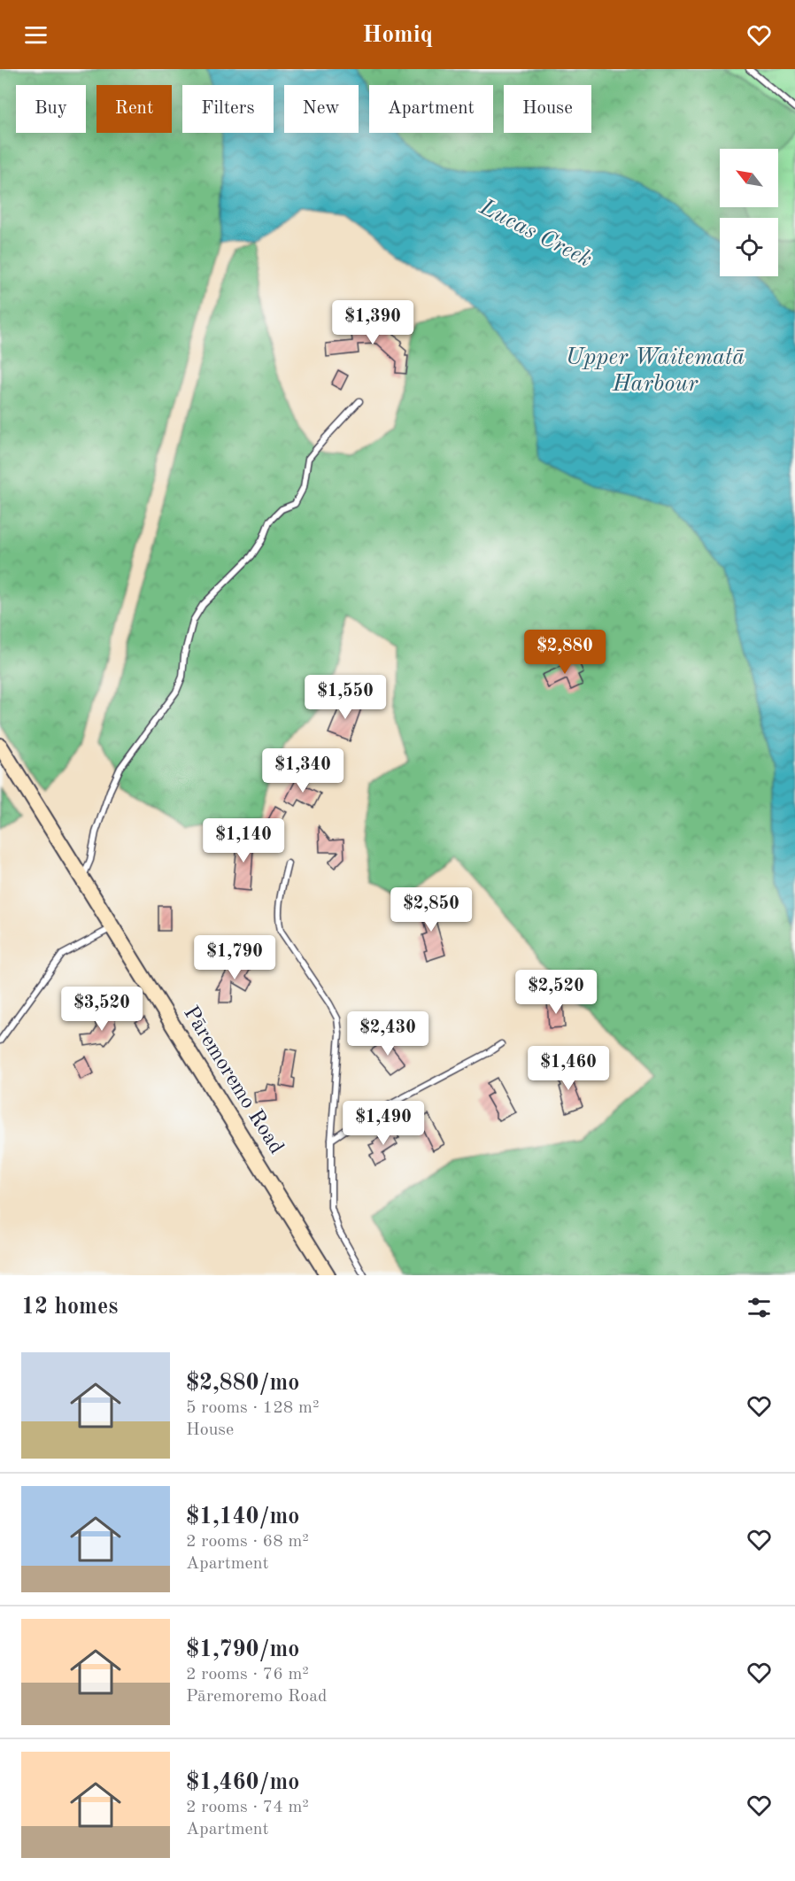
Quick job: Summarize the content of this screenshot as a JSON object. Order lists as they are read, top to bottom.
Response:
{
  "streets": {
    "street": ["Pāremoremo Road"]
  },
  "water": ["Lucas Creek", "Upper Waitematā Harbour"],
  "north": "top left",
  "page": {
    "header": "Homiq",
    "chip": [
      "Buy",
      "Rent",
      "Filters",
      "New",
      "Apartment",
      "House"
    ],
    "price": [
      "$1,390",
      "$2,880",
      "$1,550",
      "$1,340",
      "$1,140",
      "$2,850",
      "$1,790",
      "$2,520",
      "$3,520",
      "$2,430",
      "$1,460",
      "$1,490"
    ],
    "heading": "12 homes",
    "list": [
      {
        "name": "$2,880/mo",
        "note": "5 rooms · 128 m² · House"
      },
      {
        "name": "$1,140/mo",
        "note": "2 rooms · 68 m² · Apartment"
      },
      {
        "name": "$1,790/mo",
        "note": "2 rooms · 76 m² · Pāremoremo Road"
      },
      {
        "name": "$1,460/mo",
        "note": "2 rooms · 74 m² · Apartment"
      }
    ]
  }
}
